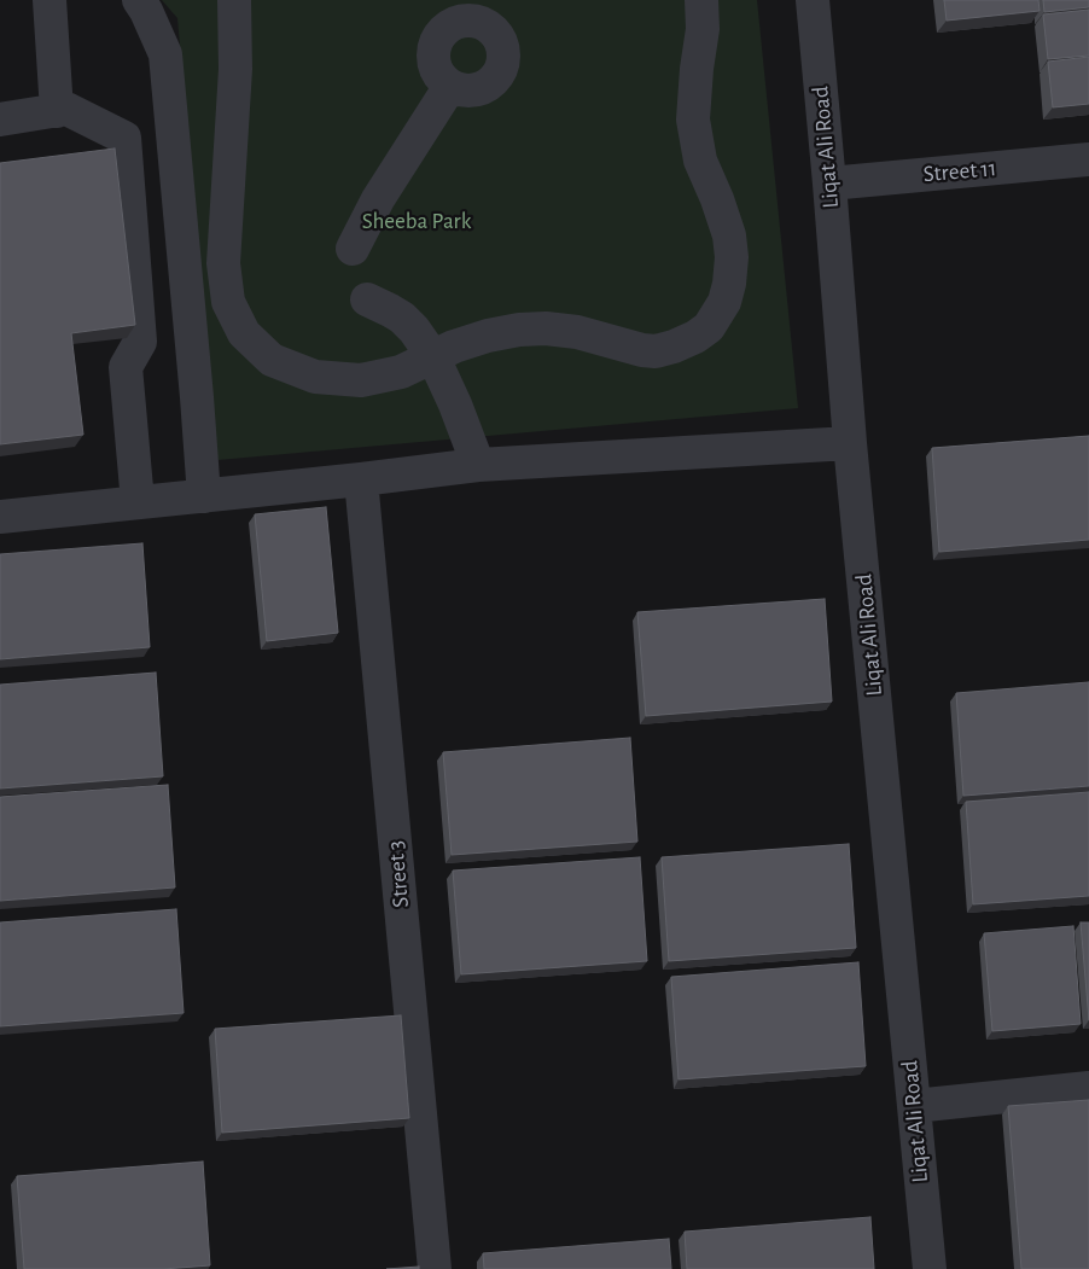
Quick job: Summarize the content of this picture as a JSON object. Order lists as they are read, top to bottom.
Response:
{
  "streets": {
    "street": ["Liqat Ali Road", "Street 11", "Street 3"]
  },
  "crossings": [
    ["Liqat Ali Road", "Street 11"]
  ],
  "parks": ["Sheeba Park"]
}
